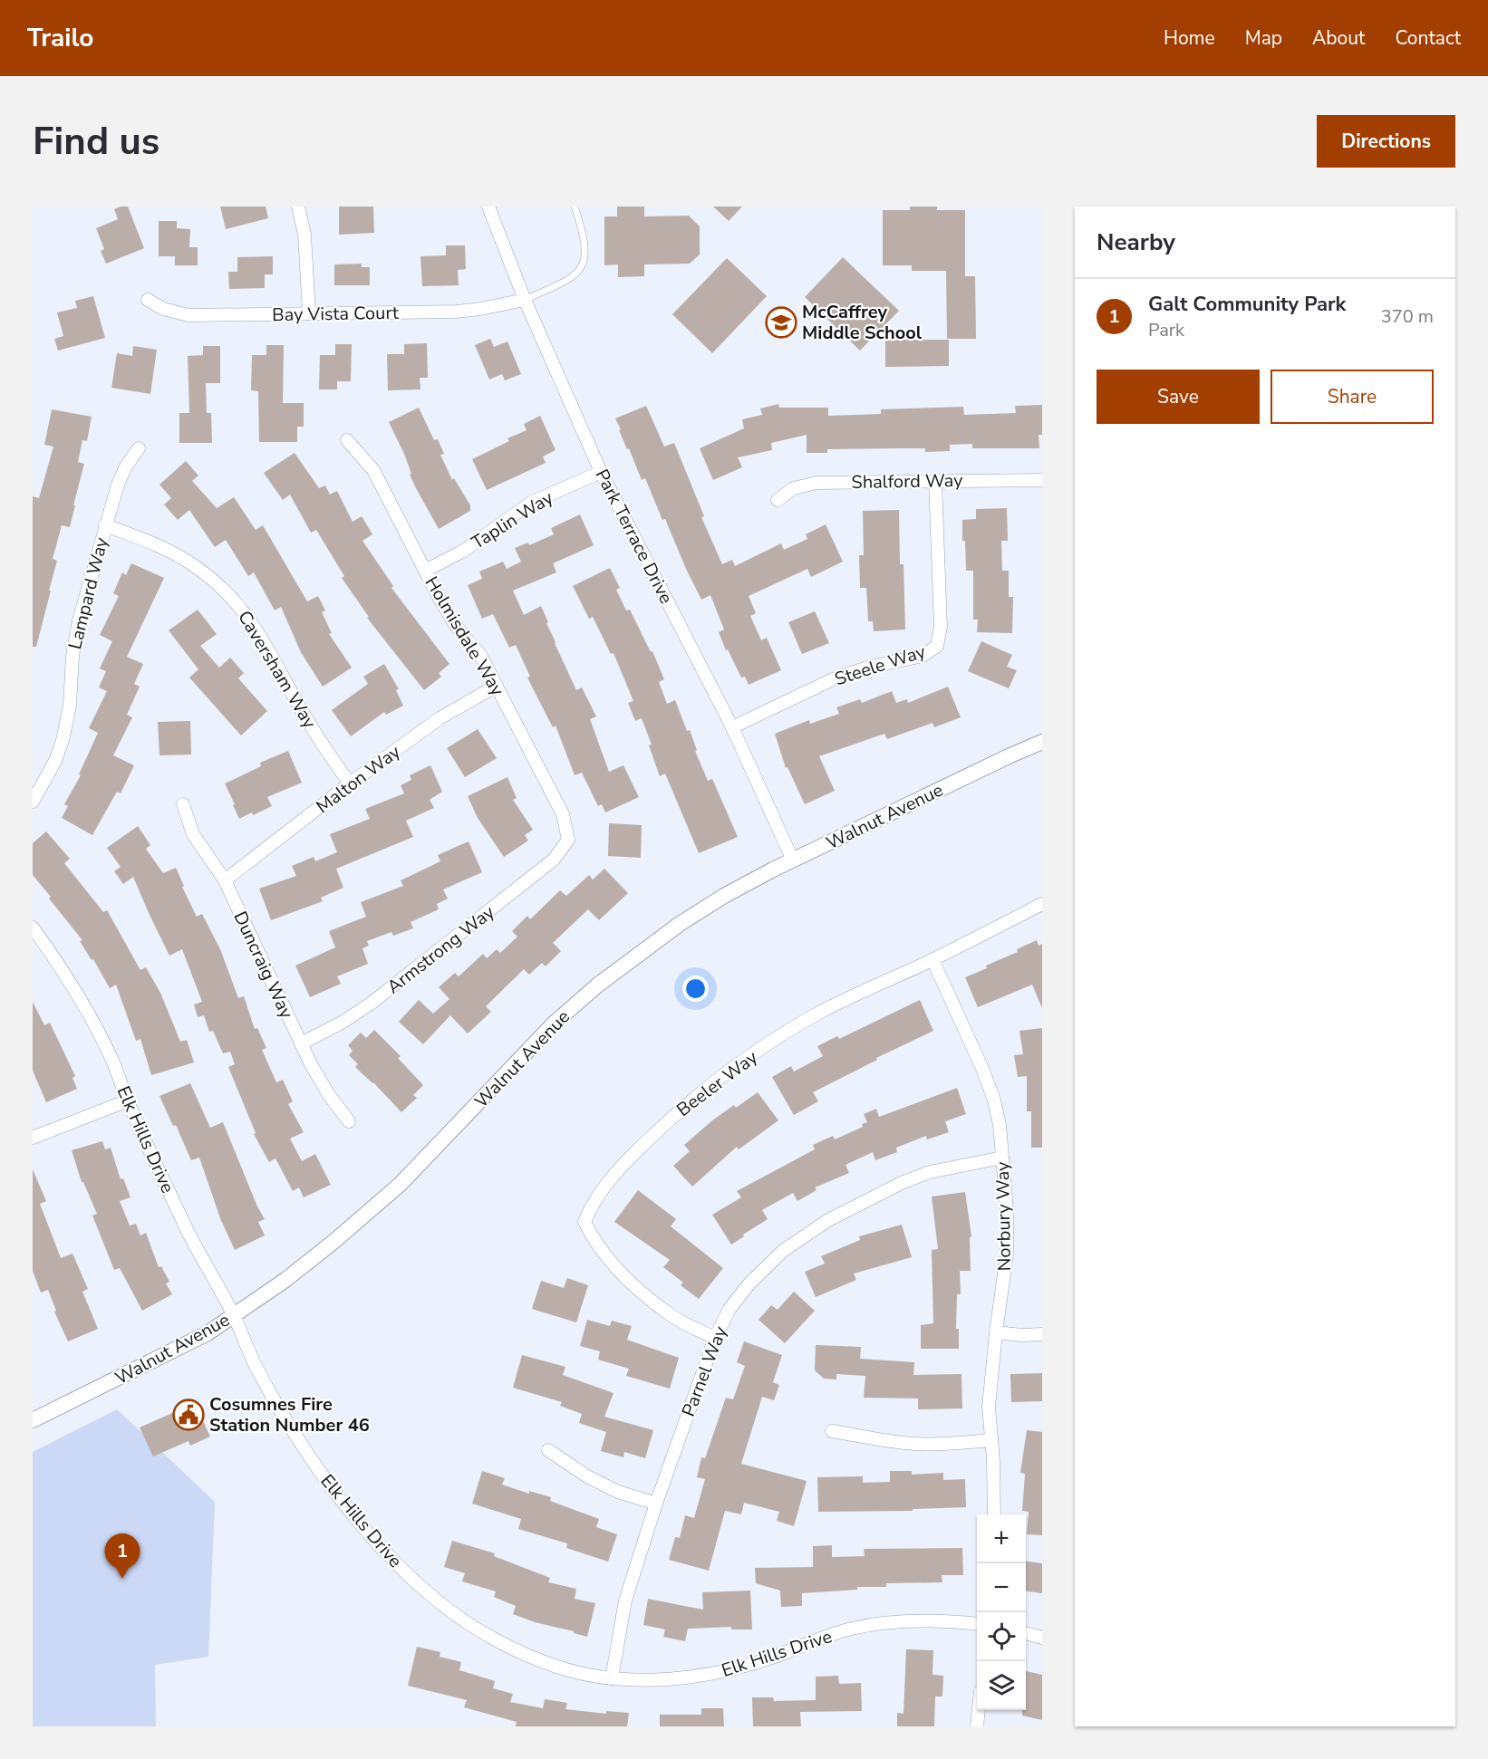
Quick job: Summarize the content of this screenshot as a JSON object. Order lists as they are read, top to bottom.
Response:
{
  "streets": {
    "street": [
      "Bay Vista Court",
      "Shalford Way",
      "Taplin Way",
      "Park Terrace Drive",
      "Lampard Way",
      "Holmisdale Way",
      "Steele Way",
      "Caversham Way",
      "Malton Way",
      "Walnut Avenue",
      "Armstrong Way",
      "Duncraig Way",
      "Beeler Way",
      "Elk Hills Drive",
      "Norbury Way",
      "Parnel Way"
    ]
  },
  "crossings": [
    ["Bay Vista Court", "Park Terrace Drive"],
    ["Shalford Way", "Steele Way"],
    ["Taplin Way", "Park Terrace Drive"],
    ["Taplin Way", "Holmisdale Way"],
    ["Park Terrace Drive", "Steele Way"],
    ["Park Terrace Drive", "Walnut Avenue"],
    ["Lampard Way", "Caversham Way"],
    ["Holmisdale Way", "Malton Way"],
    ["Holmisdale Way", "Armstrong Way"],
    ["Caversham Way", "Malton Way"],
    ["Malton Way", "Duncraig Way"],
    ["Walnut Avenue", "Elk Hills Drive"],
    ["Armstrong Way", "Duncraig Way"],
    ["Beeler Way", "Norbury Way"],
    ["Beeler Way", "Parnel Way"],
    ["Elk Hills Drive", "Parnel Way"],
    ["Norbury Way", "Parnel Way"]
  ],
  "places": {
    "school or university": ["McCaffrey Middle School"],
    "public building": ["Cosumnes Fire Station Number 46"]
  },
  "page": {
    "header": "Trailo",
    "nav": [
      "Home",
      "Map",
      "About",
      "Contact"
    ],
    "buttons": [
      "Directions",
      ["Save", "Share"]
    ],
    "title": "Find us",
    "heading": "Nearby",
    "list": [
      {
        "mark": "1",
        "name": "Galt Community Park",
        "note": "Park",
        "value": "370 m"
      }
    ],
    "map_buttons": ["+", "−"],
    "pins": "1"
  }
}
